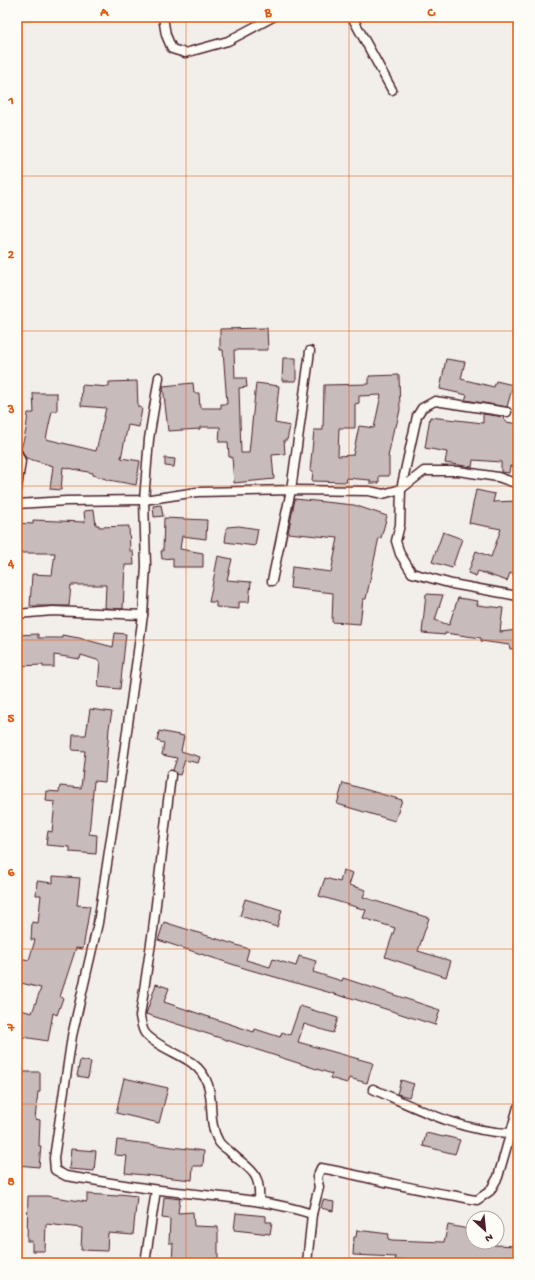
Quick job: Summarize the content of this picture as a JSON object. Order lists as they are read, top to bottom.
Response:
{
  "north": "bottom right",
  "grid": {
    "columns": ["A", "B", "C"],
    "rows": [
      "1",
      "2",
      "3",
      "4",
      "5",
      "6",
      "7",
      "8"
    ]
  }
}
